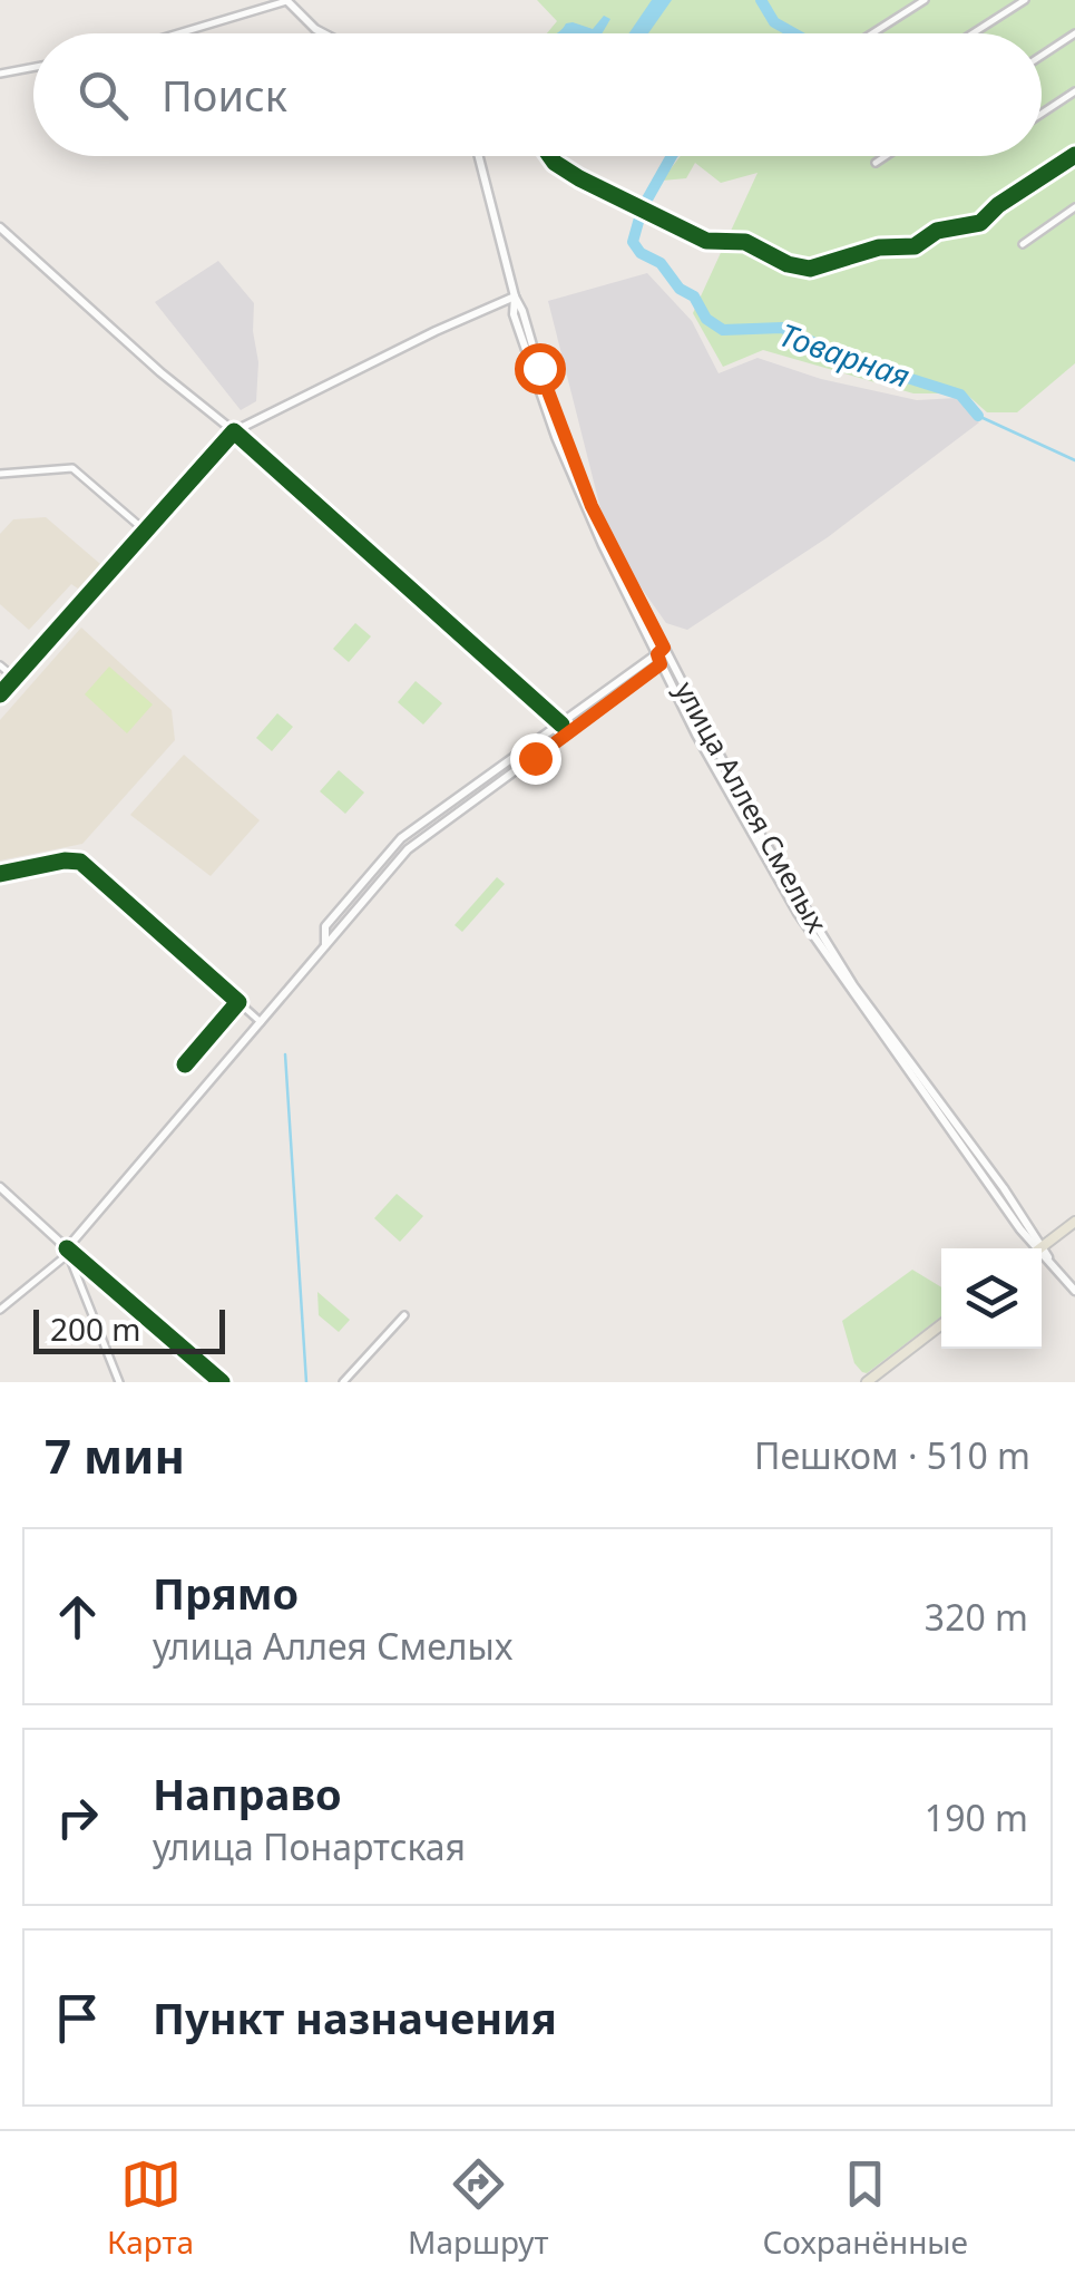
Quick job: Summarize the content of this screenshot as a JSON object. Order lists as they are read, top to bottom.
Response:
{
  "streets": {
    "main road": ["улица Аллея Смелых"]
  },
  "water": ["Товарная"],
  "scale_bar": "200 m",
  "page": {
    "search": "Поиск",
    "scale": "200 m",
    "heading": ["7 мин", "Пешком · 510 m"],
    "list": [
      ["Прямо", "улица Аллея Смелых", "320 m"],
      ["Направо", "улица Понартская", "190 m"],
      "Пункт назначения"
    ],
    "nav": ["Карта", "Маршрут", "Сохранённые"]
  }
}
